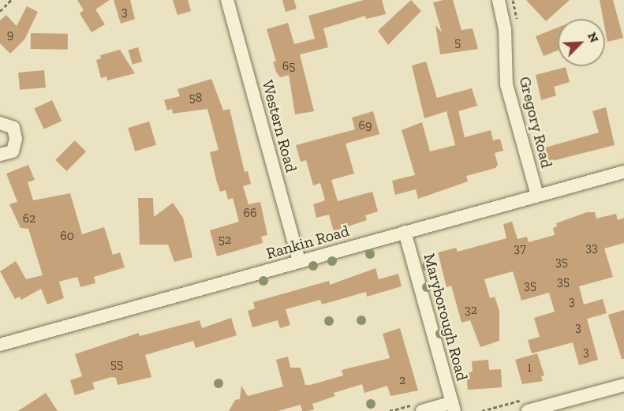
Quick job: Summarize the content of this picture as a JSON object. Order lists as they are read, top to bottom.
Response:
{
  "streets": {
    "street": [
      "Gregory Road",
      "Western Road",
      "Rankin Road",
      "Maryborough Road"
    ]
  },
  "crossings": [
    ["Gregory Road", "Rankin Road"],
    ["Western Road", "Rankin Road"],
    ["Rankin Road", "Maryborough Road"]
  ],
  "house_numbers": [
    "3",
    "9",
    "5",
    "65",
    "58",
    "69",
    "66",
    "62",
    "60",
    "52",
    "33",
    "37",
    "35",
    "35",
    "35",
    "3",
    "32",
    "3",
    "3",
    "55",
    "1",
    "2"
  ],
  "north": "top right"
}
